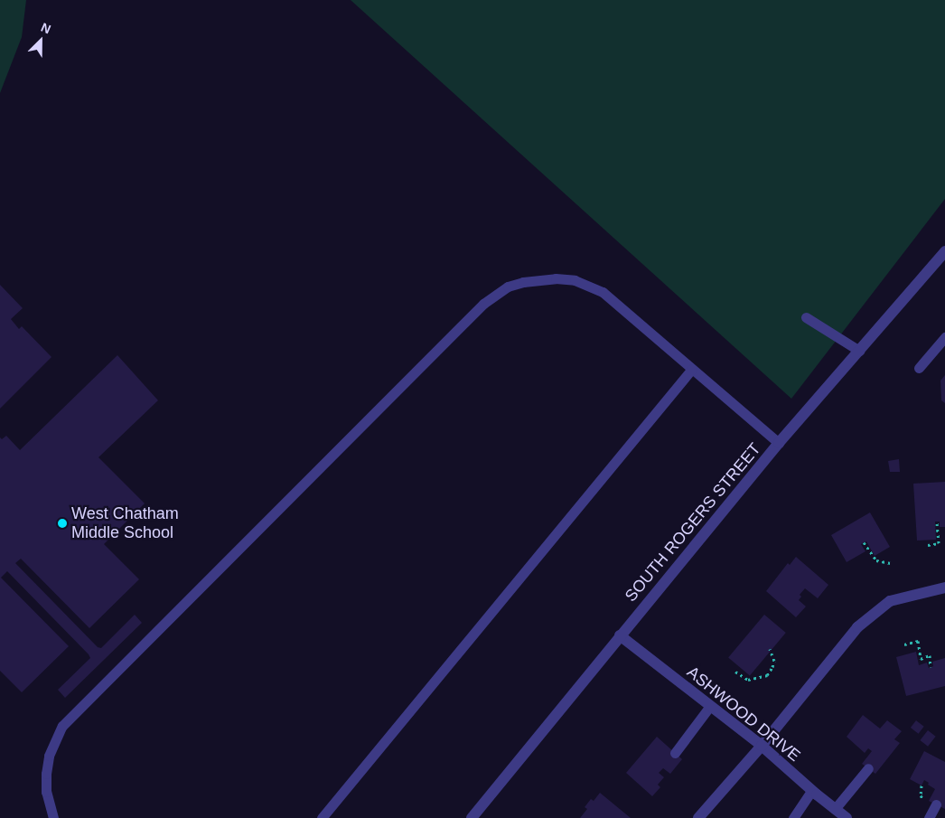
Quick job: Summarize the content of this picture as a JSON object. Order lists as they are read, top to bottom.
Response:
{
  "streets": {
    "street": ["SOUTH ROGERS STREET", "ASHWOOD DRIVE"]
  },
  "crossings": [
    ["SOUTH ROGERS STREET", "ASHWOOD DRIVE"]
  ],
  "places": ["West Chatham Middle School"],
  "north": "top right"
}
